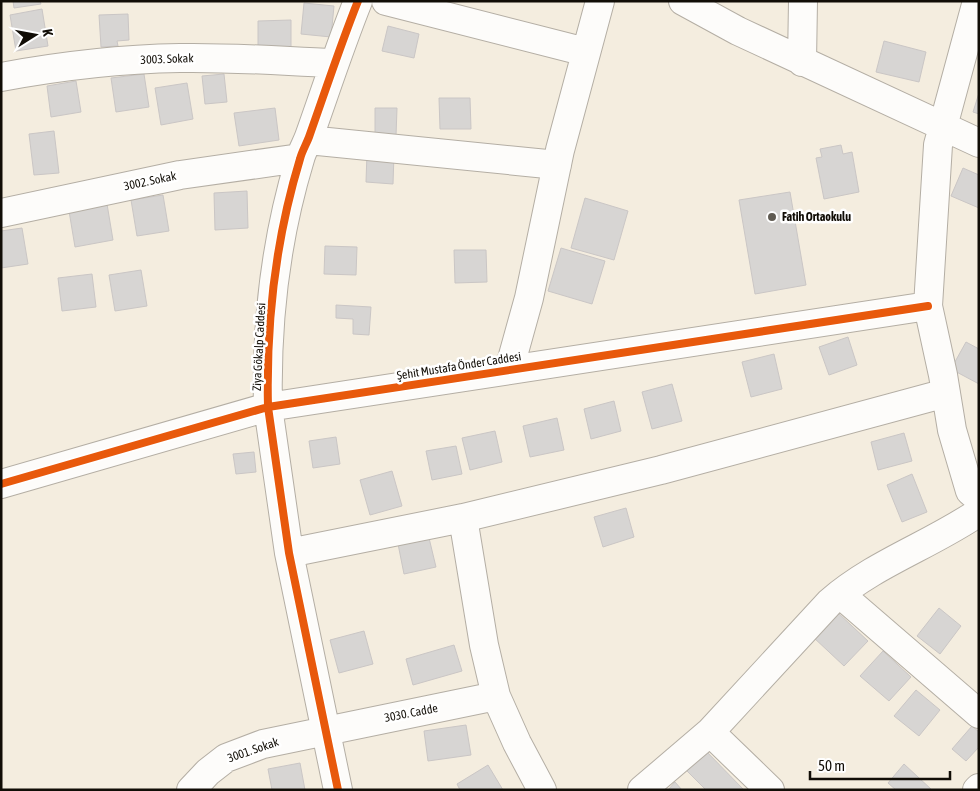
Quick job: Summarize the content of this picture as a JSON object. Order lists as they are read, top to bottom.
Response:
{
  "streets": {
    "street": [
      "3003. Sokak",
      "3002. Sokak",
      "Ziya Gökalp Caddesi",
      "Şehit Mustafa Önder Caddesi",
      "3030. Cadde",
      "3001. Sokak"
    ]
  },
  "crossings": [
    ["3003. Sokak", "Ziya Gökalp Caddesi"],
    ["3002. Sokak", "Ziya Gökalp Caddesi"],
    ["Ziya Gökalp Caddesi", "Şehit Mustafa Önder Caddesi"],
    ["Ziya Gökalp Caddesi", "3030. Cadde"],
    ["Ziya Gökalp Caddesi", "3001. Sokak"],
    ["3030. Cadde", "3001. Sokak"]
  ],
  "places": ["Fatih Ortaokulu"],
  "scale_bar": "50 m",
  "north": "right"
}
